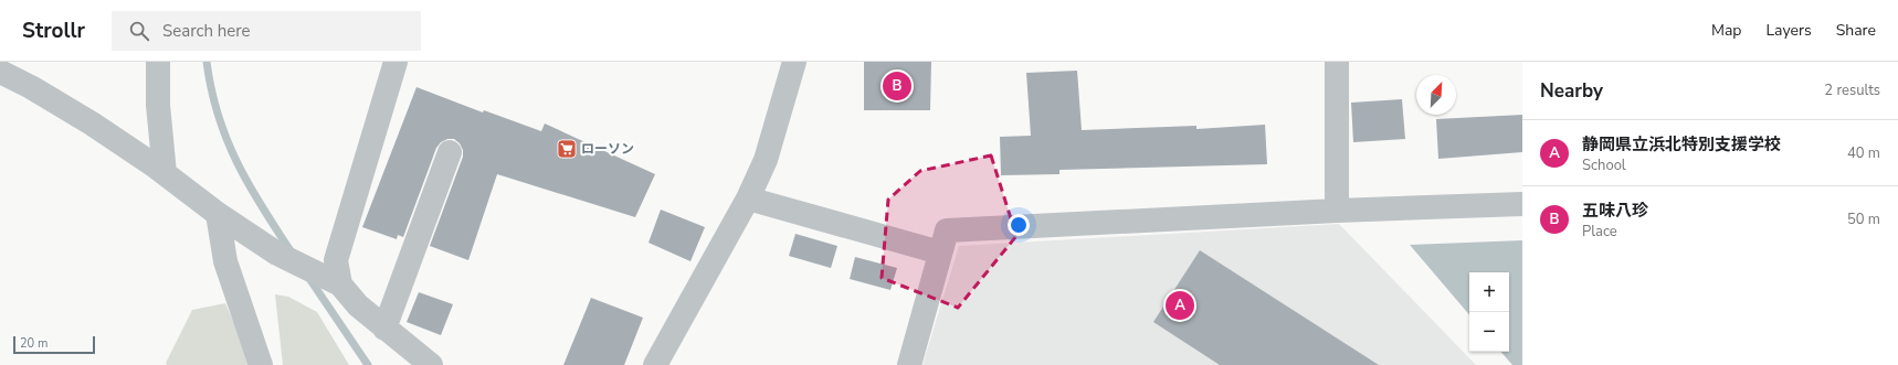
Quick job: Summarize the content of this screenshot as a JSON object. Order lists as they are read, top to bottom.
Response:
{
  "places": {
    "supermarket": ["ローソン"]
  },
  "scale_bar": "20 m",
  "north": "top right",
  "page": {
    "header": "Strollr",
    "search": "Search here",
    "nav": ["Map", "Layers", "Share"],
    "heading": ["Nearby", "2 results"],
    "pins": ["B", "A"],
    "list": [
      {
        "mark": "A",
        "name": "静岡県立浜北特別支援学校",
        "note": "School",
        "value": "40 m"
      },
      {
        "mark": "B",
        "name": "五味八珍",
        "note": "Place",
        "value": "50 m"
      }
    ],
    "map_buttons": ["+", "−"],
    "scale": "20 m"
  }
}
